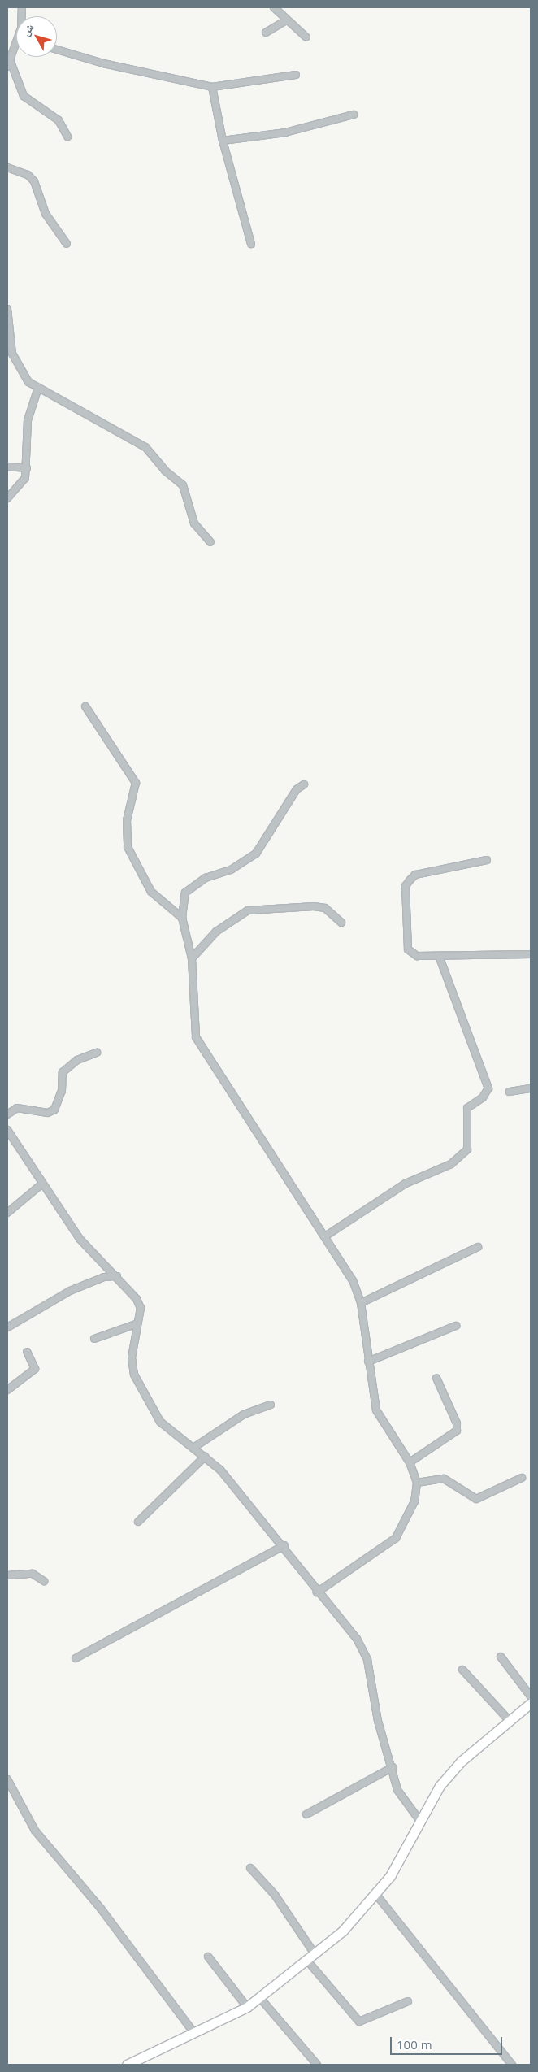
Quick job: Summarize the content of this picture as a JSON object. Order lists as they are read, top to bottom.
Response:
{
  "scale_bar": "100 m",
  "north": "top left"
}
